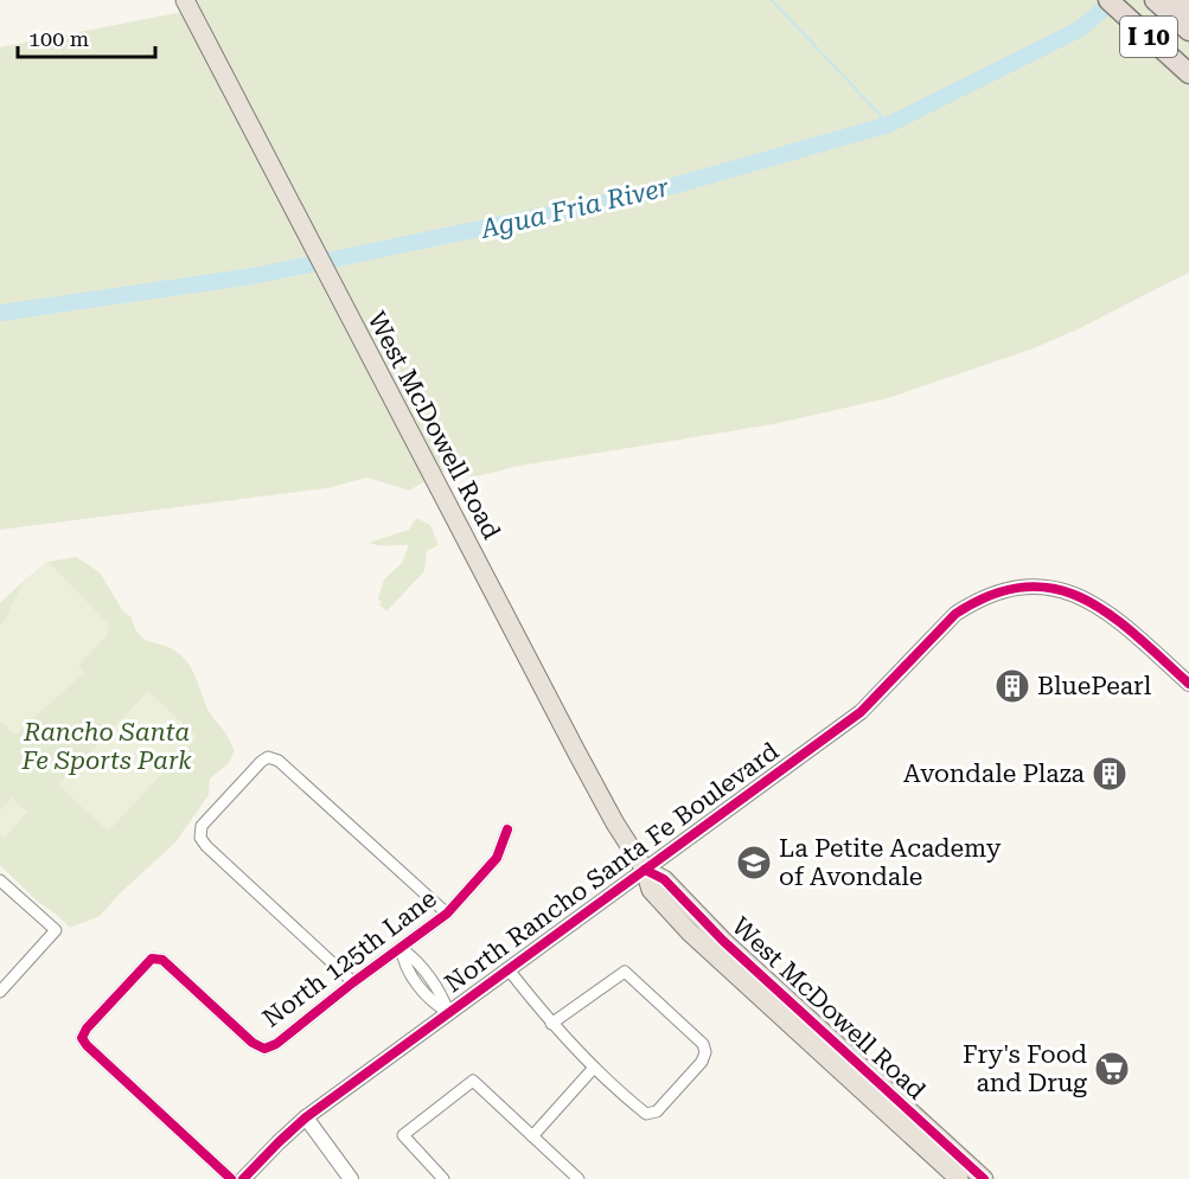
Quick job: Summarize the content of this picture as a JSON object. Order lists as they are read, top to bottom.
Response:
{
  "streets": {
    "highway": ["I 10"],
    "main road": ["West McDowell Road"],
    "street": ["North Rancho Santa Fe Boulevard", "North 125th Lane"]
  },
  "crossings": [
    ["West McDowell Road", "North Rancho Santa Fe Boulevard"]
  ],
  "water": ["Agua Fria River"],
  "parks": ["Rancho Santa Fe Sports Park"],
  "places": {
    "building": ["BluePearl", "Avondale Plaza"],
    "school or university": ["La Petite Academy of Avondale"],
    "supermarket": ["Fry's Food and Drug"]
  },
  "scale_bar": "100 m"
}
